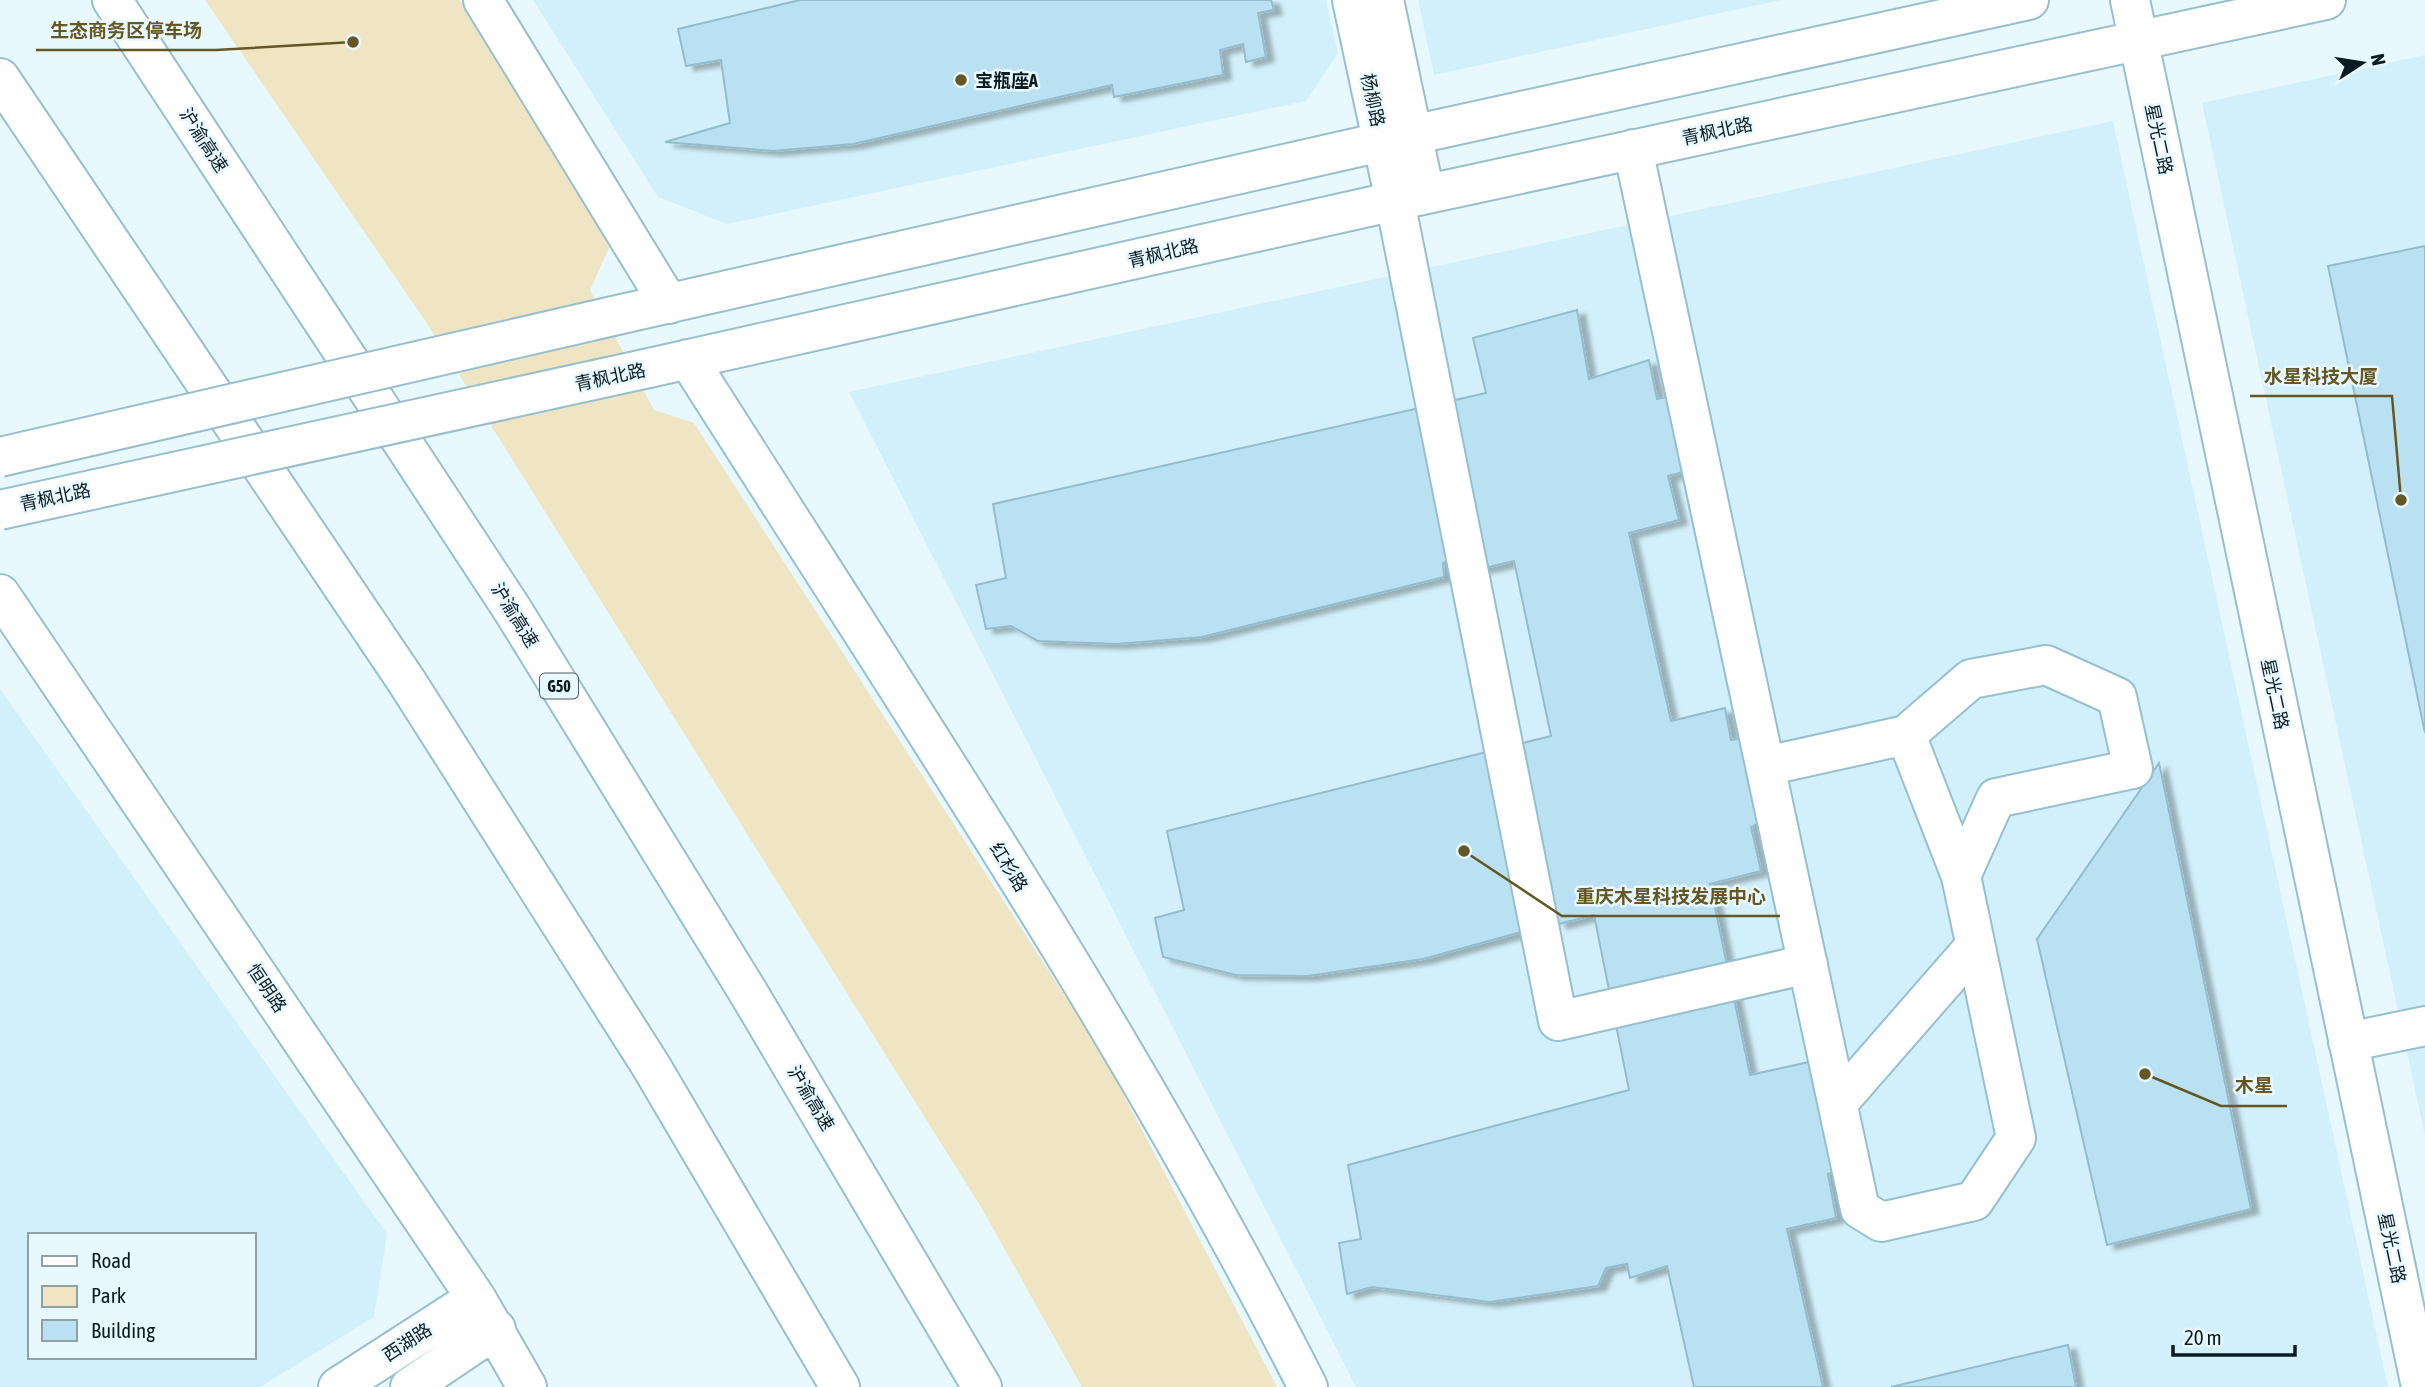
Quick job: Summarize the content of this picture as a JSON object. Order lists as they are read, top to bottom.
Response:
{
  "streets": {
    "main road": [
      "杨柳路",
      "青枫北路",
      "星光二路",
      "沪渝高速",
      "G50",
      "红杉路",
      "恒明路",
      "西湖路"
    ]
  },
  "crossings": [
    ["杨柳路", "青枫北路"],
    ["青枫北路", "星光二路"],
    ["青枫北路", "红杉路"],
    ["恒明路", "西湖路"]
  ],
  "places": [
    "生态商务区停车场",
    "宝瓶座A",
    "水星科技大厦",
    "重庆木星科技发展中心",
    "木星"
  ],
  "legend": ["Road", "Park", "Building"],
  "scale_bar": "20 m",
  "north": "right"
}
